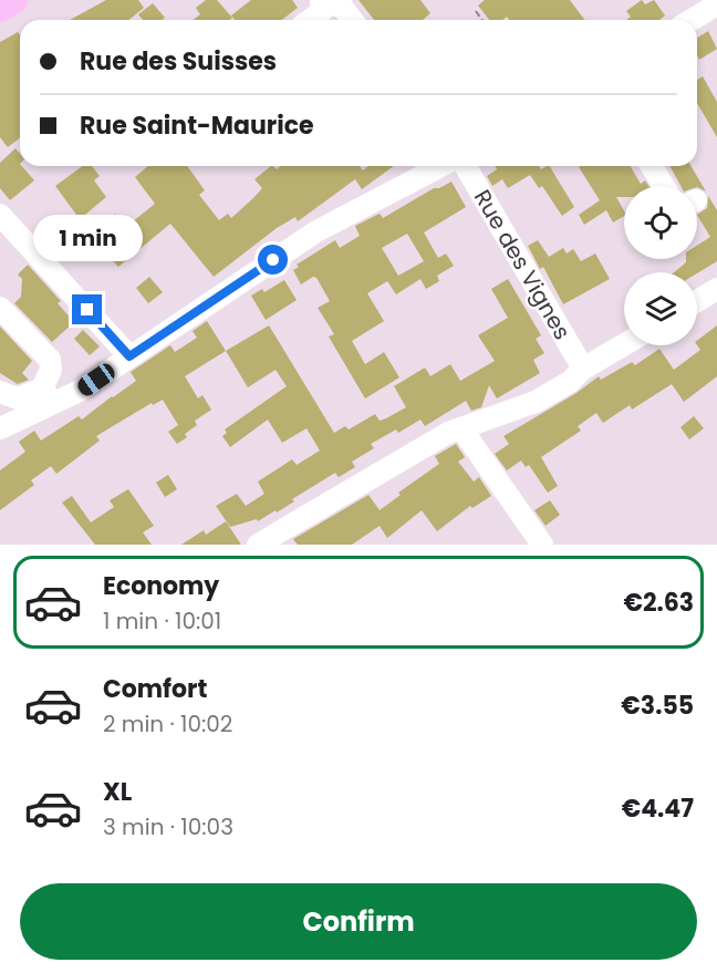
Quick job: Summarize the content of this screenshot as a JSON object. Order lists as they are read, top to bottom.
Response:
{
  "streets": {
    "street": ["Rue des Vignes"]
  },
  "page": {
    "banner": ["Rue des Suisses", "Rue Saint-Maurice"],
    "bubble": "1 min",
    "list": [
      {
        "name": "Economy",
        "note": "1 min · 10:01",
        "value": "€2.63"
      },
      {
        "name": "Comfort",
        "note": "2 min · 10:02",
        "value": "€3.55"
      },
      {
        "name": "XL",
        "note": "3 min · 10:03",
        "value": "€4.47"
      }
    ],
    "buttons": "Confirm"
  }
}
